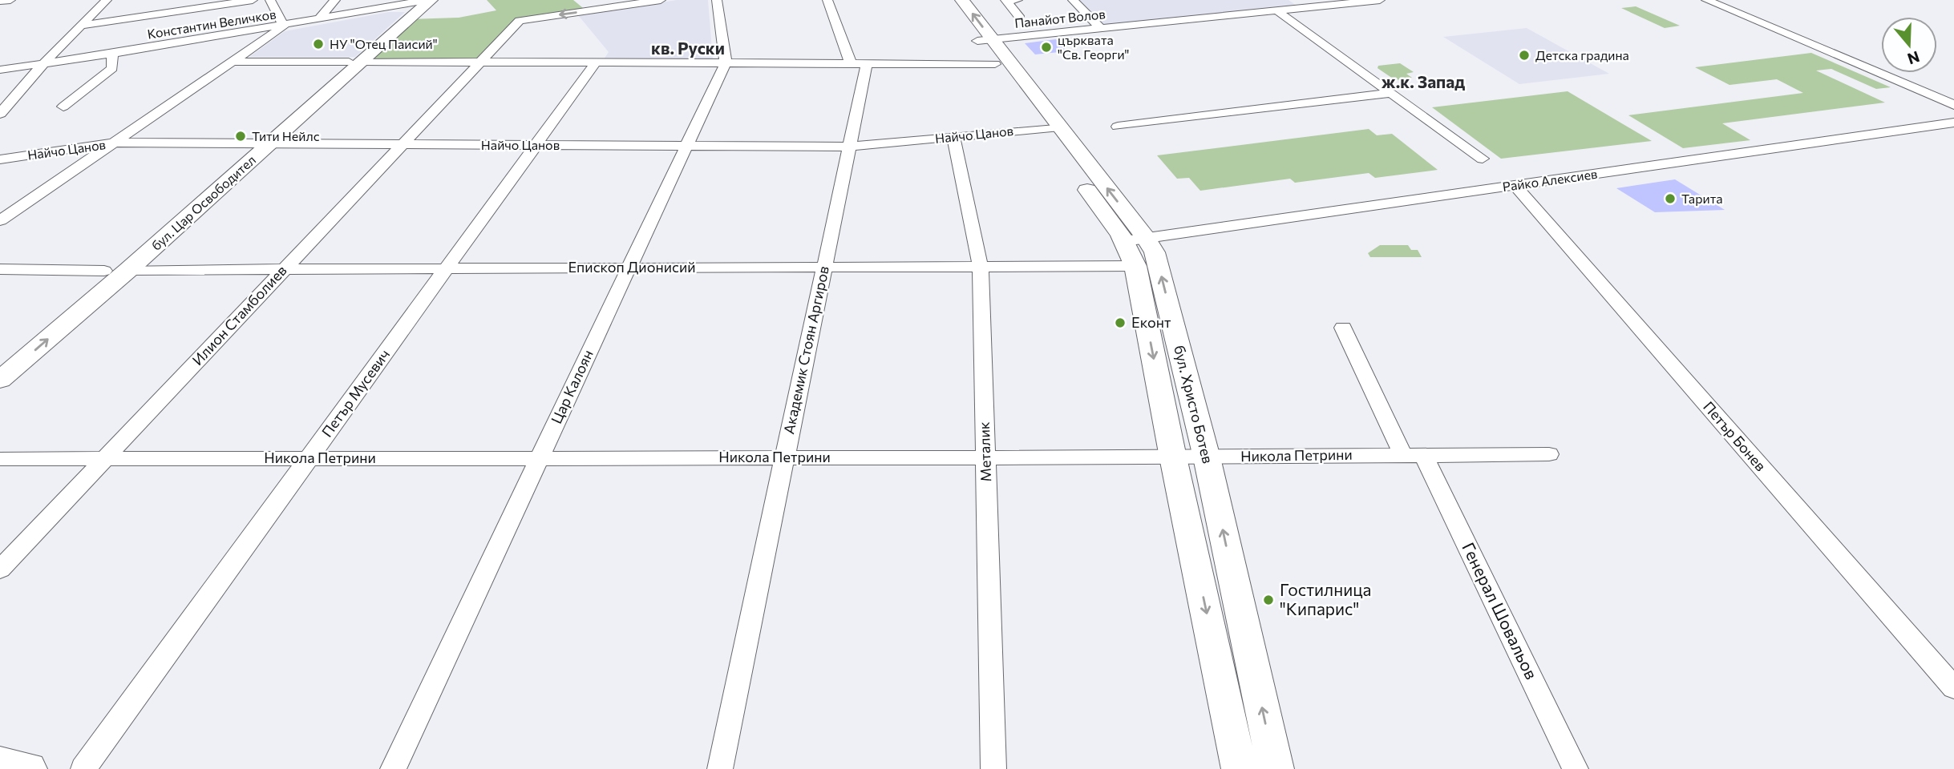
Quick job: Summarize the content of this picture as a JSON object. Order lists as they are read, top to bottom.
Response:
{
  "streets": {
    "main road": ["бул. Цар Освободител", "бул. Христо Ботев"],
    "street": [
      "Панайот Волов",
      "Константин Величков",
      "Найчо Цанов",
      "Райко Алексиев",
      "Епископ Дионисий",
      "Илион Стамболиев",
      "Академик Стоян Аргиров",
      "Цар Калоян",
      "Петър Мусевич",
      "Петър Бонев",
      "Металик",
      "Никола Петрини",
      "Генерал Шовальов"
    ]
  },
  "crossings": [
    ["Панайот Волов", "бул. Христо Ботев"],
    ["Константин Величков", "бул. Цар Освободител"],
    ["Найчо Цанов", "бул. Цар Освободител"],
    ["Найчо Цанов", "Илион Стамболиев"],
    ["Найчо Цанов", "Академик Стоян Аргиров"],
    ["Найчо Цанов", "Цар Калоян"],
    ["Найчо Цанов", "Петър Мусевич"],
    ["Найчо Цанов", "бул. Христо Ботев"],
    ["Найчо Цанов", "Металик"],
    ["Райко Алексиев", "Епископ Дионисий"],
    ["Райко Алексиев", "бул. Христо Ботев"],
    ["Райко Алексиев", "Петър Бонев"],
    ["бул. Цар Освободител", "Епископ Дионисий"],
    ["Епископ Дионисий", "Илион Стамболиев"],
    ["Епископ Дионисий", "Академик Стоян Аргиров"],
    ["Епископ Дионисий", "Цар Калоян"],
    ["Епископ Дионисий", "Петър Мусевич"],
    ["Епископ Дионисий", "бул. Христо Ботев"],
    ["Епископ Дионисий", "Металик"],
    ["Илион Стамболиев", "Никола Петрини"],
    ["Академик Стоян Аргиров", "Никола Петрини"],
    ["Цар Калоян", "Никола Петрини"],
    ["Петър Мусевич", "Никола Петрини"],
    ["бул. Христо Ботев", "Никола Петрини"],
    ["Металик", "Никола Петрини"],
    ["Никола Петрини", "Генерал Шовальов"]
  ],
  "districts": ["кв. Руски", "ж.к. Запад"],
  "places": [
    "НУ \"Отец Паисий\"",
    "църквата \"Св. Георги\"",
    "Детска градина",
    "Тити Нейлс",
    "Тарита",
    "Еконт",
    "Гостилница \"Кипарис\""
  ],
  "north": "bottom"
}
